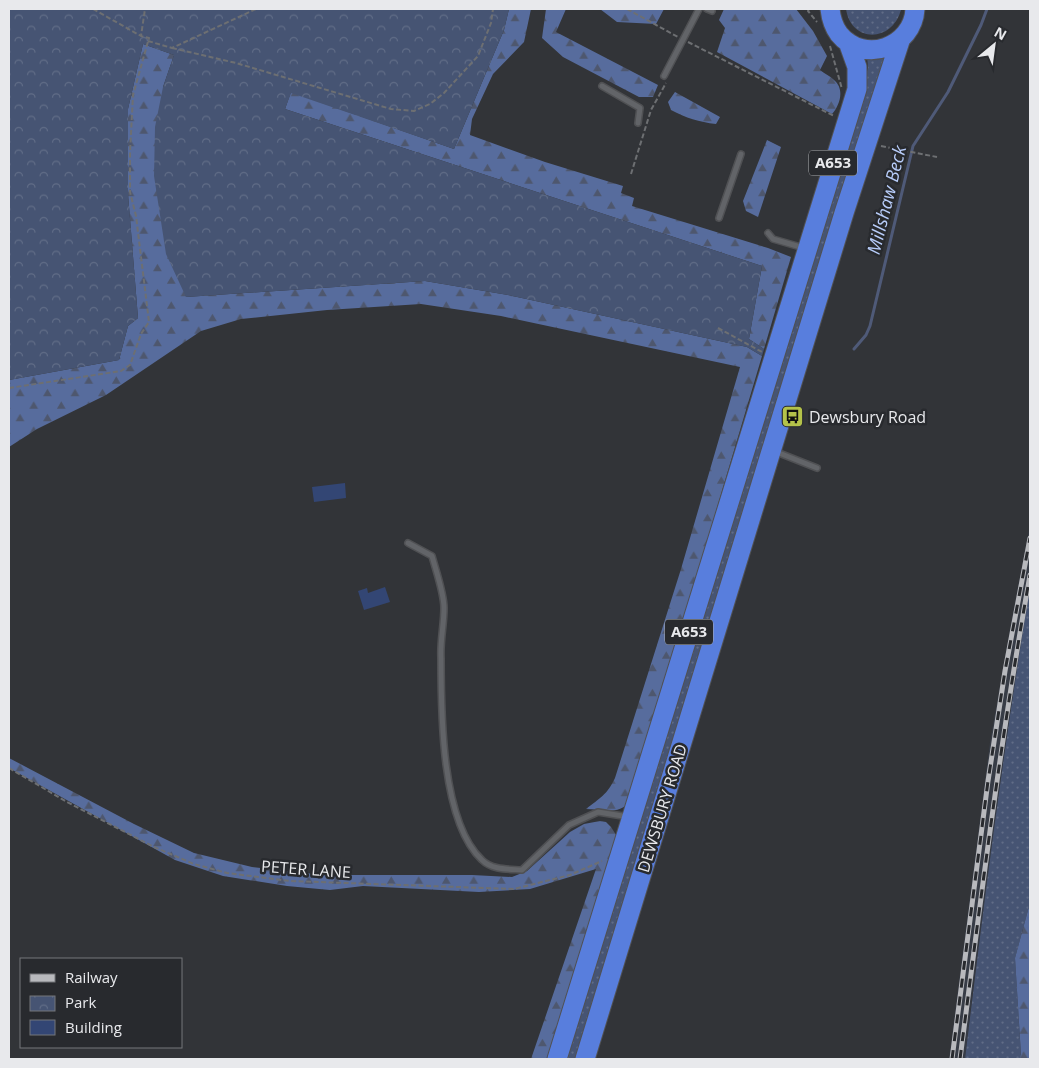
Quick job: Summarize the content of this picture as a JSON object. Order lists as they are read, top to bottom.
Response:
{
  "streets": {
    "highway": ["A653", "DEWSBURY ROAD"],
    "path": ["PETER LANE"]
  },
  "crossings": [
    ["DEWSBURY ROAD", "PETER LANE"]
  ],
  "water": ["Millshaw Beck"],
  "places": {
    "bus stop": ["Dewsbury Road"]
  },
  "legend": ["Railway", "Park", "Building"],
  "north": "top right"
}
